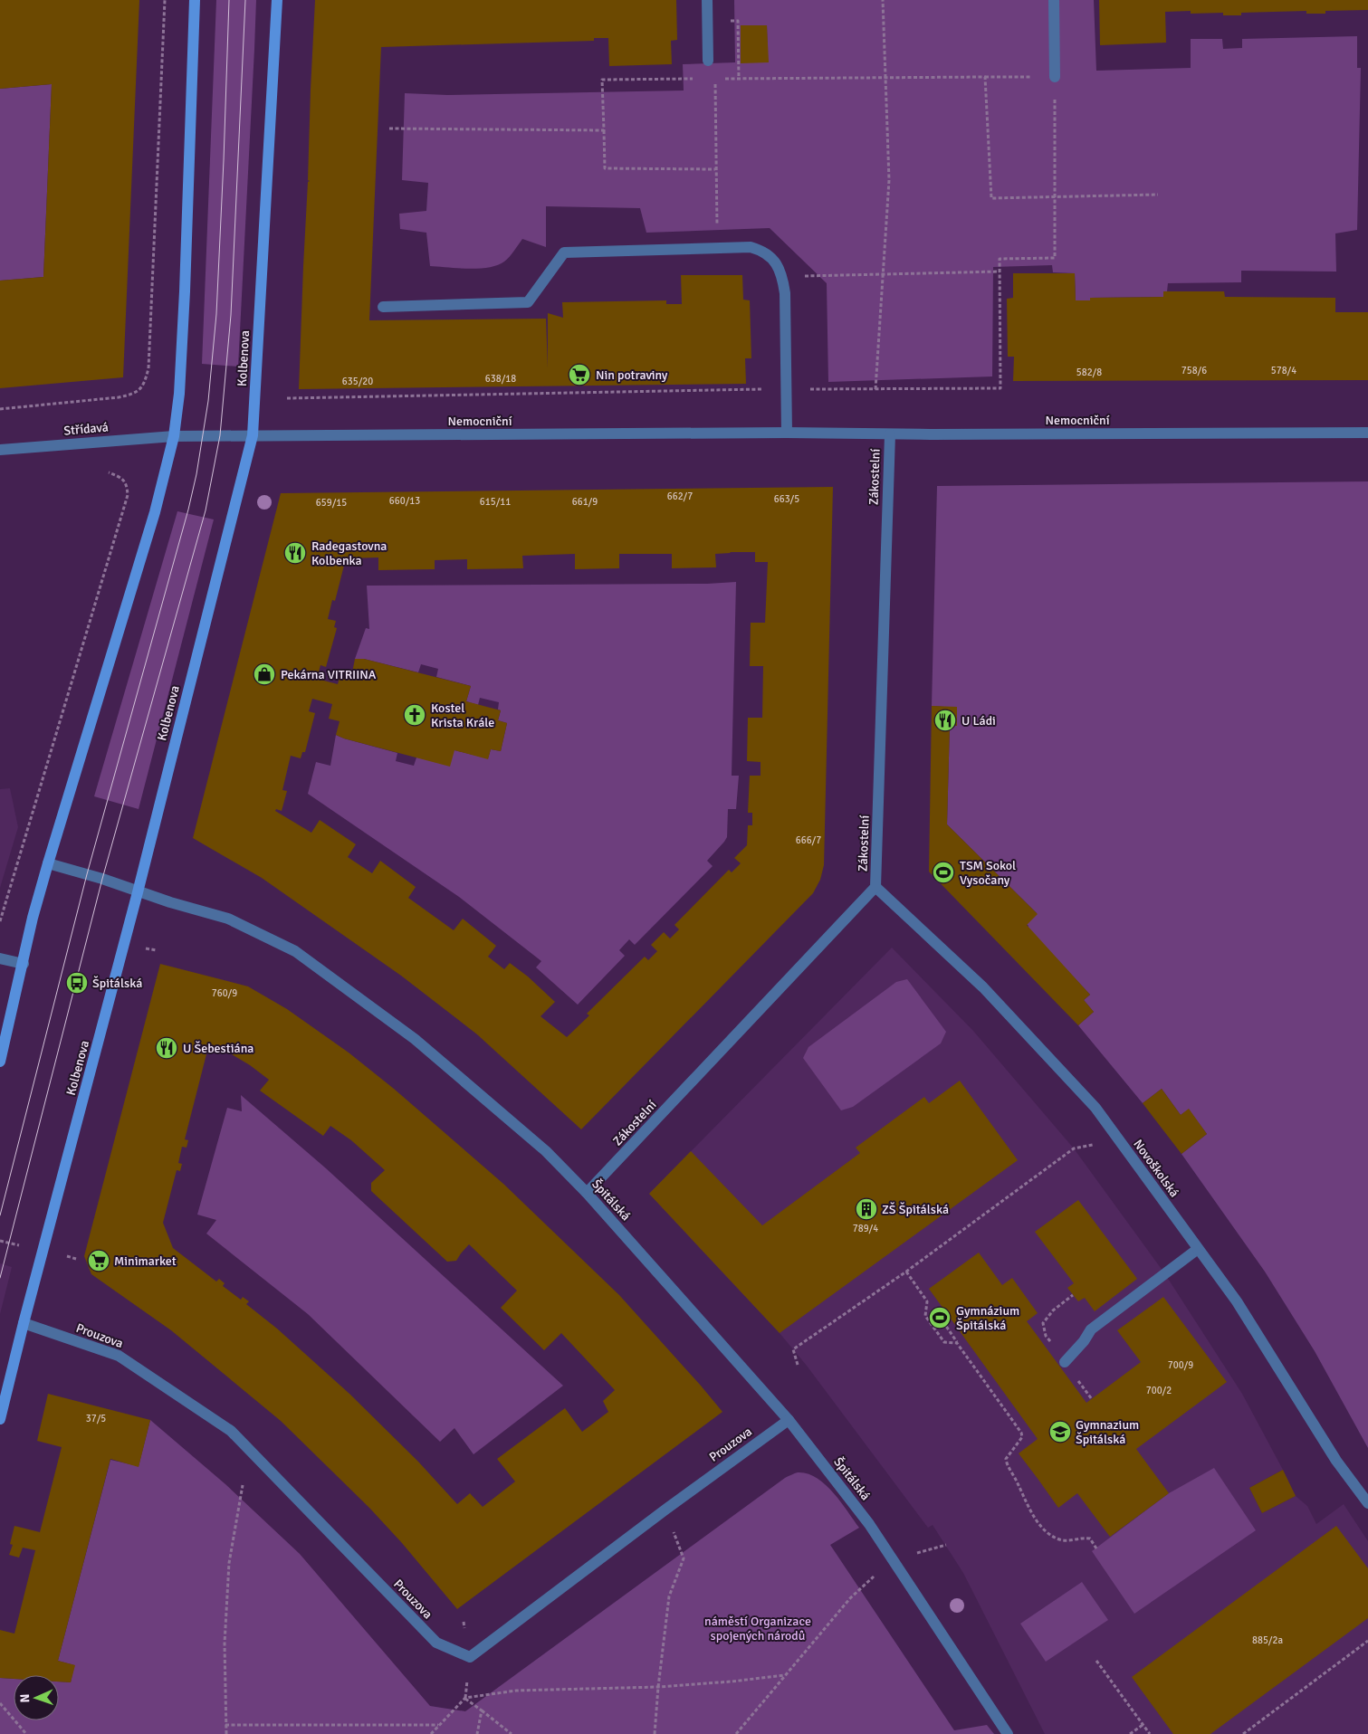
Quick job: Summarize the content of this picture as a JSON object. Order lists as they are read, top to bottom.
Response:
{
  "streets": {
    "main road": ["Kolbenova"],
    "street": [
      "Nemocniční",
      "Střídavá",
      "Zákostelní",
      "Novoškolská",
      "Špitálská",
      "Prouzova"
    ]
  },
  "crossings": [
    ["Kolbenova", "Nemocniční"],
    ["Kolbenova", "Špitálská"],
    ["Kolbenova", "Prouzova"],
    ["Nemocniční", "Střídavá"],
    ["Nemocniční", "Zákostelní"],
    ["Zákostelní", "Novoškolská"],
    ["Zákostelní", "Špitálská"],
    ["Špitálská", "Prouzova"]
  ],
  "parks": ["náměstí Organizace spojených národů"],
  "places": {
    "supermarket": ["Nin potraviny", "Minimarket"],
    "restaurant": ["Radegastovna Kolbenka", "U Ládi", "U Šebestiána"],
    "shop": ["Pekárna VITRIINA"],
    "church": ["Kostel Krista Krále"],
    "sports": ["TSM Sokol Vysočany", "Gymnázium Špitálská"],
    "bus stop": ["Špitálská"],
    "building": ["ZŠ Špitálská"],
    "school or university": ["Gymnazium Špitálská"]
  },
  "house_numbers": [
    "758/6",
    "578/4",
    "582/8",
    "638/18",
    "635/20",
    "662/7",
    "663/5",
    "660/13",
    "615/11",
    "661/9",
    "659/15",
    "666/7",
    "760/9",
    "789/4",
    "700/9",
    "700/2",
    "37/5",
    "885/2a"
  ],
  "north": "left"
}
